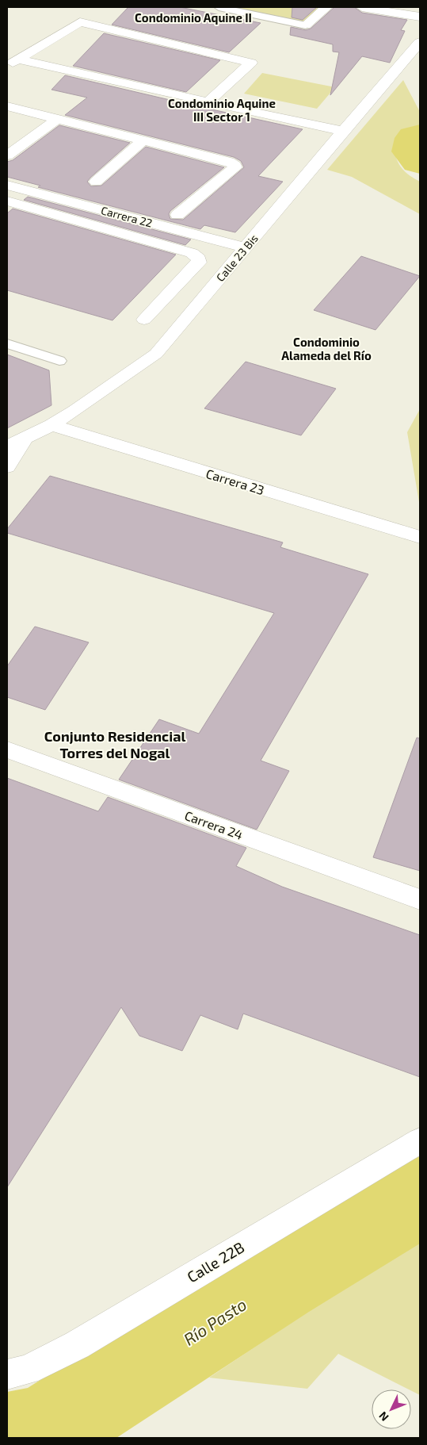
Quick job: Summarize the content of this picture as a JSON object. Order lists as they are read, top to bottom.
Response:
{
  "streets": {
    "street": [
      "Carrera 22",
      "Calle 23 Bis",
      "Carrera 23",
      "Carrera 24",
      "Calle 22B"
    ]
  },
  "crossings": [
    ["Carrera 22", "Calle 23 Bis"],
    ["Calle 23 Bis", "Carrera 23"]
  ],
  "districts": [
    "Condominio Aquine II",
    "Condominio Aquine III Sector 1",
    "Condominio Alameda del Río",
    "Conjunto Residencial Torres del Nogal"
  ],
  "water": ["Río Pasto"],
  "north": "bottom left"
}
